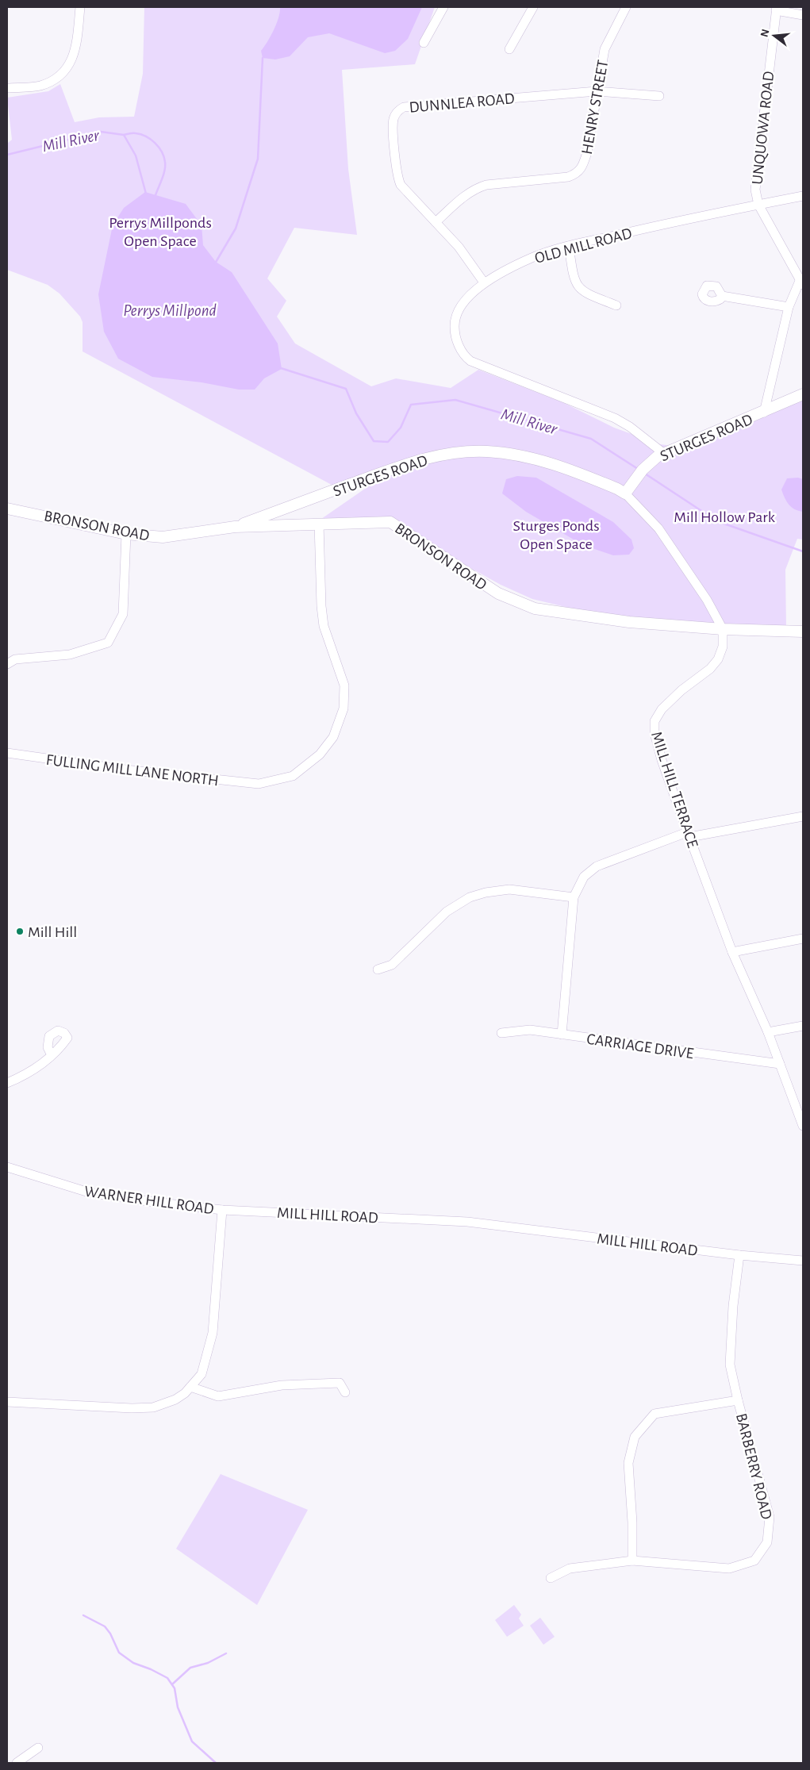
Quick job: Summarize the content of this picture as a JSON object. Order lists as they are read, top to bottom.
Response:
{
  "streets": {
    "main road": ["STURGES ROAD", "BRONSON ROAD"],
    "street": [
      "DUNNLEA ROAD",
      "HENRY STREET",
      "UNQUOWA ROAD",
      "OLD MILL ROAD",
      "FULLING MILL LANE NORTH",
      "MILL HILL TERRACE",
      "CARRIAGE DRIVE",
      "WARNER HILL ROAD",
      "MILL HILL ROAD",
      "BARBERRY ROAD"
    ]
  },
  "crossings": [
    ["DUNNLEA ROAD", "HENRY STREET"],
    ["DUNNLEA ROAD", "OLD MILL ROAD"],
    ["UNQUOWA ROAD", "OLD MILL ROAD"],
    ["OLD MILL ROAD", "STURGES ROAD"],
    ["STURGES ROAD", "BRONSON ROAD"],
    ["BRONSON ROAD", "FULLING MILL LANE NORTH"],
    ["BRONSON ROAD", "MILL HILL TERRACE"],
    ["MILL HILL TERRACE", "CARRIAGE DRIVE"],
    ["WARNER HILL ROAD", "MILL HILL ROAD"],
    ["MILL HILL ROAD", "BARBERRY ROAD"]
  ],
  "water": ["Mill River", "Perrys Millpond"],
  "parks": ["Perrys Millponds Open Space", "Mill Hollow Park", "Sturges Ponds Open Space"],
  "places": ["Mill Hill"],
  "north": "left"
}
